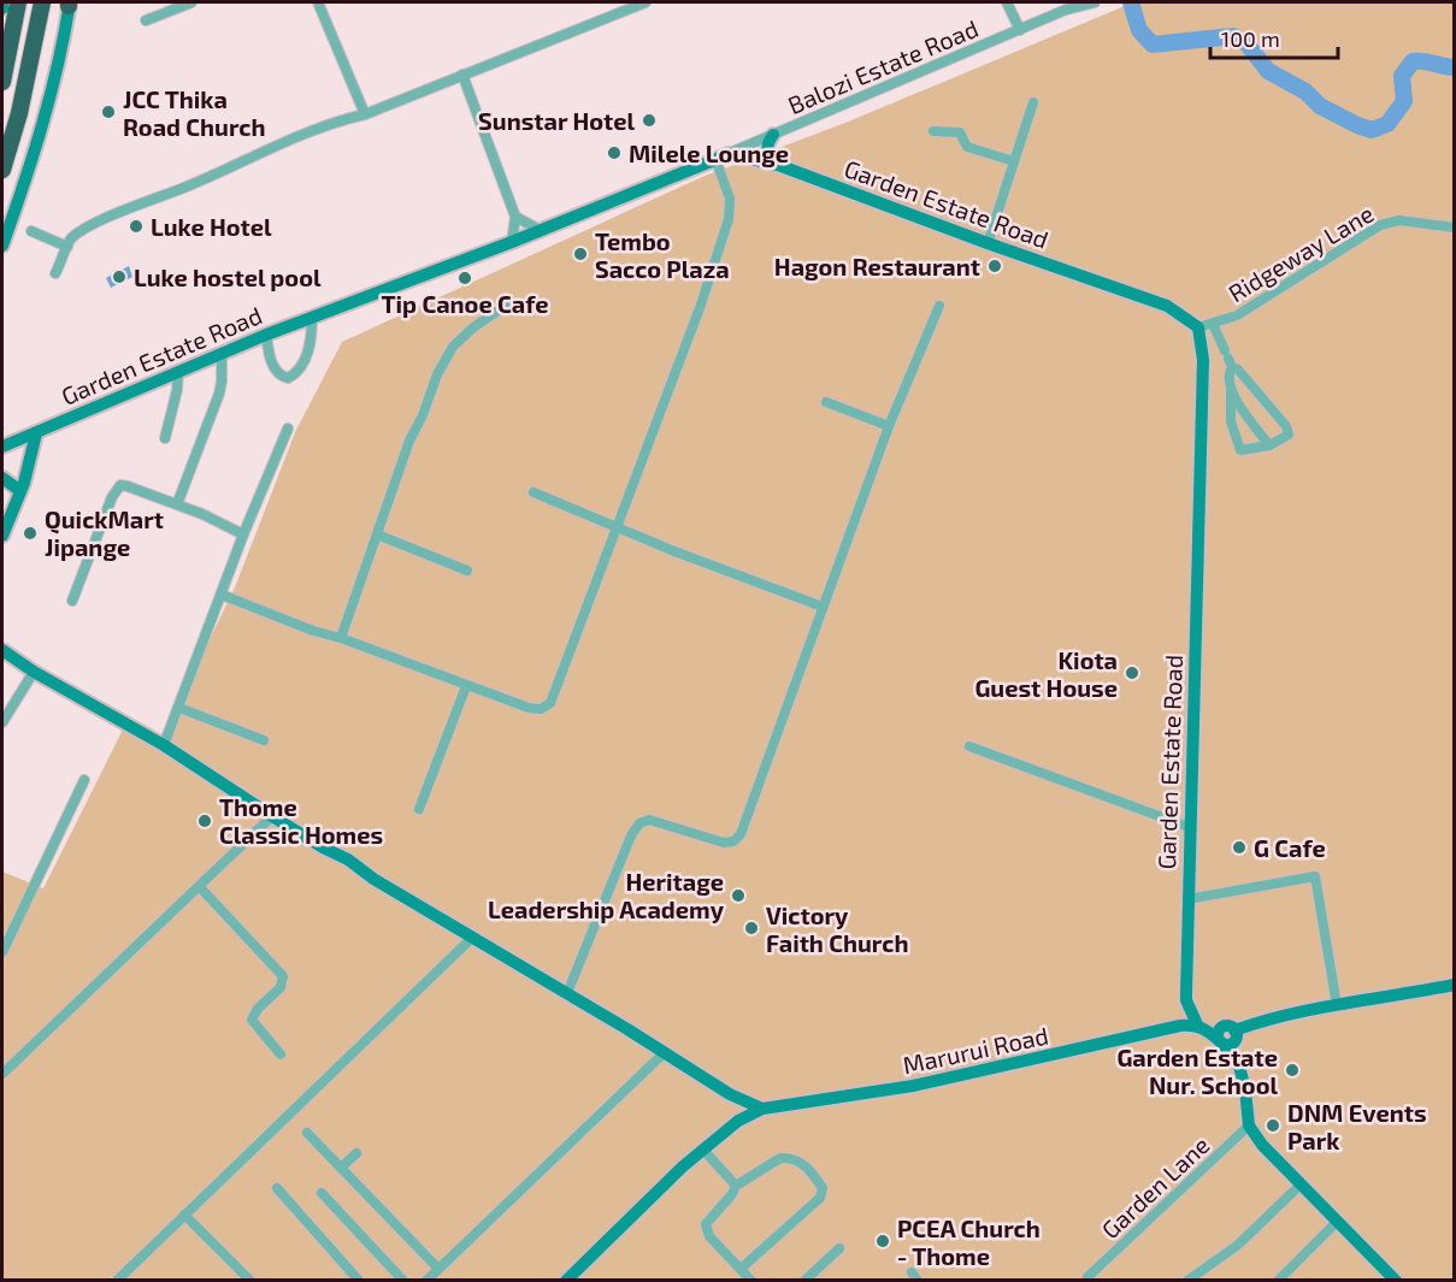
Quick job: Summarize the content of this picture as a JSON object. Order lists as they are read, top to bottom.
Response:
{
  "streets": {
    "street": [
      "Balozi Estate Road",
      "Garden Estate Road",
      "Ridgeway Lane",
      "Marurui Road",
      "Garden Lane"
    ]
  },
  "crossings": [
    ["Balozi Estate Road", "Garden Estate Road"],
    ["Garden Estate Road", "Ridgeway Lane"],
    ["Garden Estate Road", "Marurui Road"],
    ["Garden Estate Road", "Garden Lane"]
  ],
  "places": [
    "JCC Thika Road Church",
    "Sunstar Hotel",
    "Milele Lounge",
    "Luke Hotel",
    "Tembo Sacco Plaza",
    "Hagon Restaurant",
    "Luke hostel pool",
    "Tip Canoe Cafe",
    "QuickMart Jipange",
    "Kiota Guest House",
    "Thome Classic Homes",
    "G Cafe",
    "Heritage Leadership Academy",
    "Victory Faith Church",
    "Garden Estate Nur. School",
    "DNM Events Park",
    "PCEA Church - Thome"
  ],
  "scale_bar": "100 m"
}
